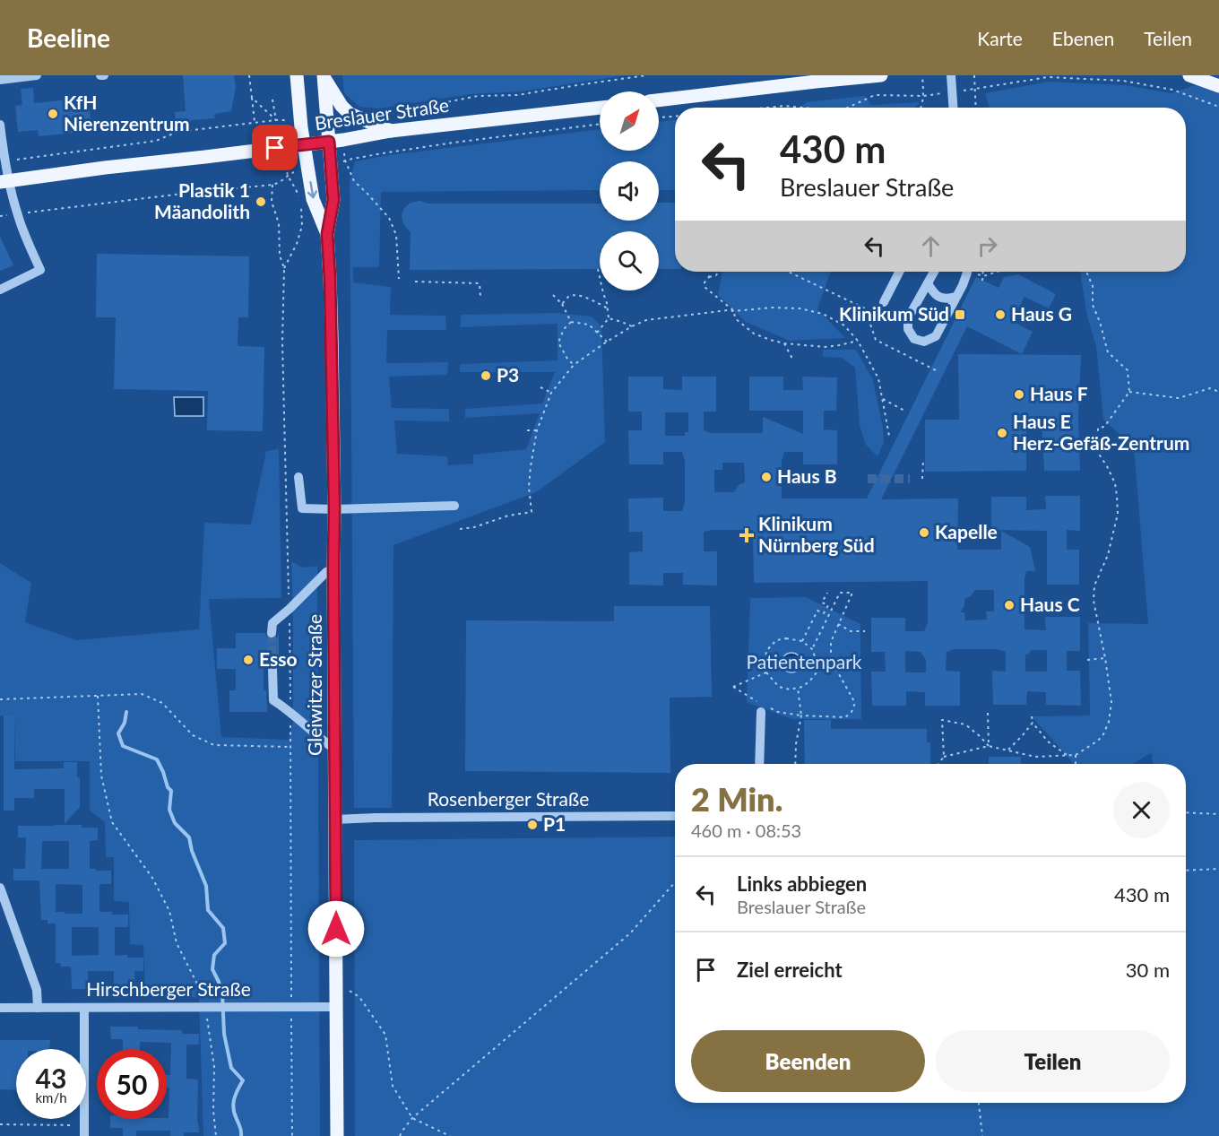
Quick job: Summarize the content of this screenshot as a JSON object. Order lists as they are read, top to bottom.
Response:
{
  "streets": {
    "main road": ["Breslauer Straße", "Gleiwitzer Straße"],
    "street": ["Rosenberger Straße", "Hirschberger Straße"]
  },
  "crossings": [
    ["Breslauer Straße", "Gleiwitzer Straße"],
    ["Gleiwitzer Straße", "Rosenberger Straße"],
    ["Gleiwitzer Straße", "Hirschberger Straße"]
  ],
  "parks": ["Patientenpark"],
  "places": {
    "other": [
      "KfH Nierenzentrum",
      "Plastik 1 Mäandolith",
      "Haus G",
      "P3",
      "Haus F",
      "Haus E Herz-Gefäß-Zentrum",
      "Haus B",
      "Kapelle",
      "Haus C",
      "Esso",
      "P1"
    ],
    "transit": ["Klinikum Süd"],
    "health": ["Klinikum Nürnberg Süd"]
  },
  "north": "top right",
  "page": {
    "header": "Beeline",
    "nav": ["Karte", "Ebenen", "Teilen"],
    "turn": ["430 m", "Breslauer Straße"],
    "heading": ["2 Min.", "460 m · 08:53"],
    "list": [
      {
        "name": "Links abbiegen",
        "note": "Breslauer Straße",
        "value": "430 m"
      },
      {
        "name": "Ziel erreicht",
        "value": "30 m"
      }
    ],
    "buttons": ["Beenden", "Teilen"],
    "speed": "43 km/h",
    "limit": "50"
  }
}
